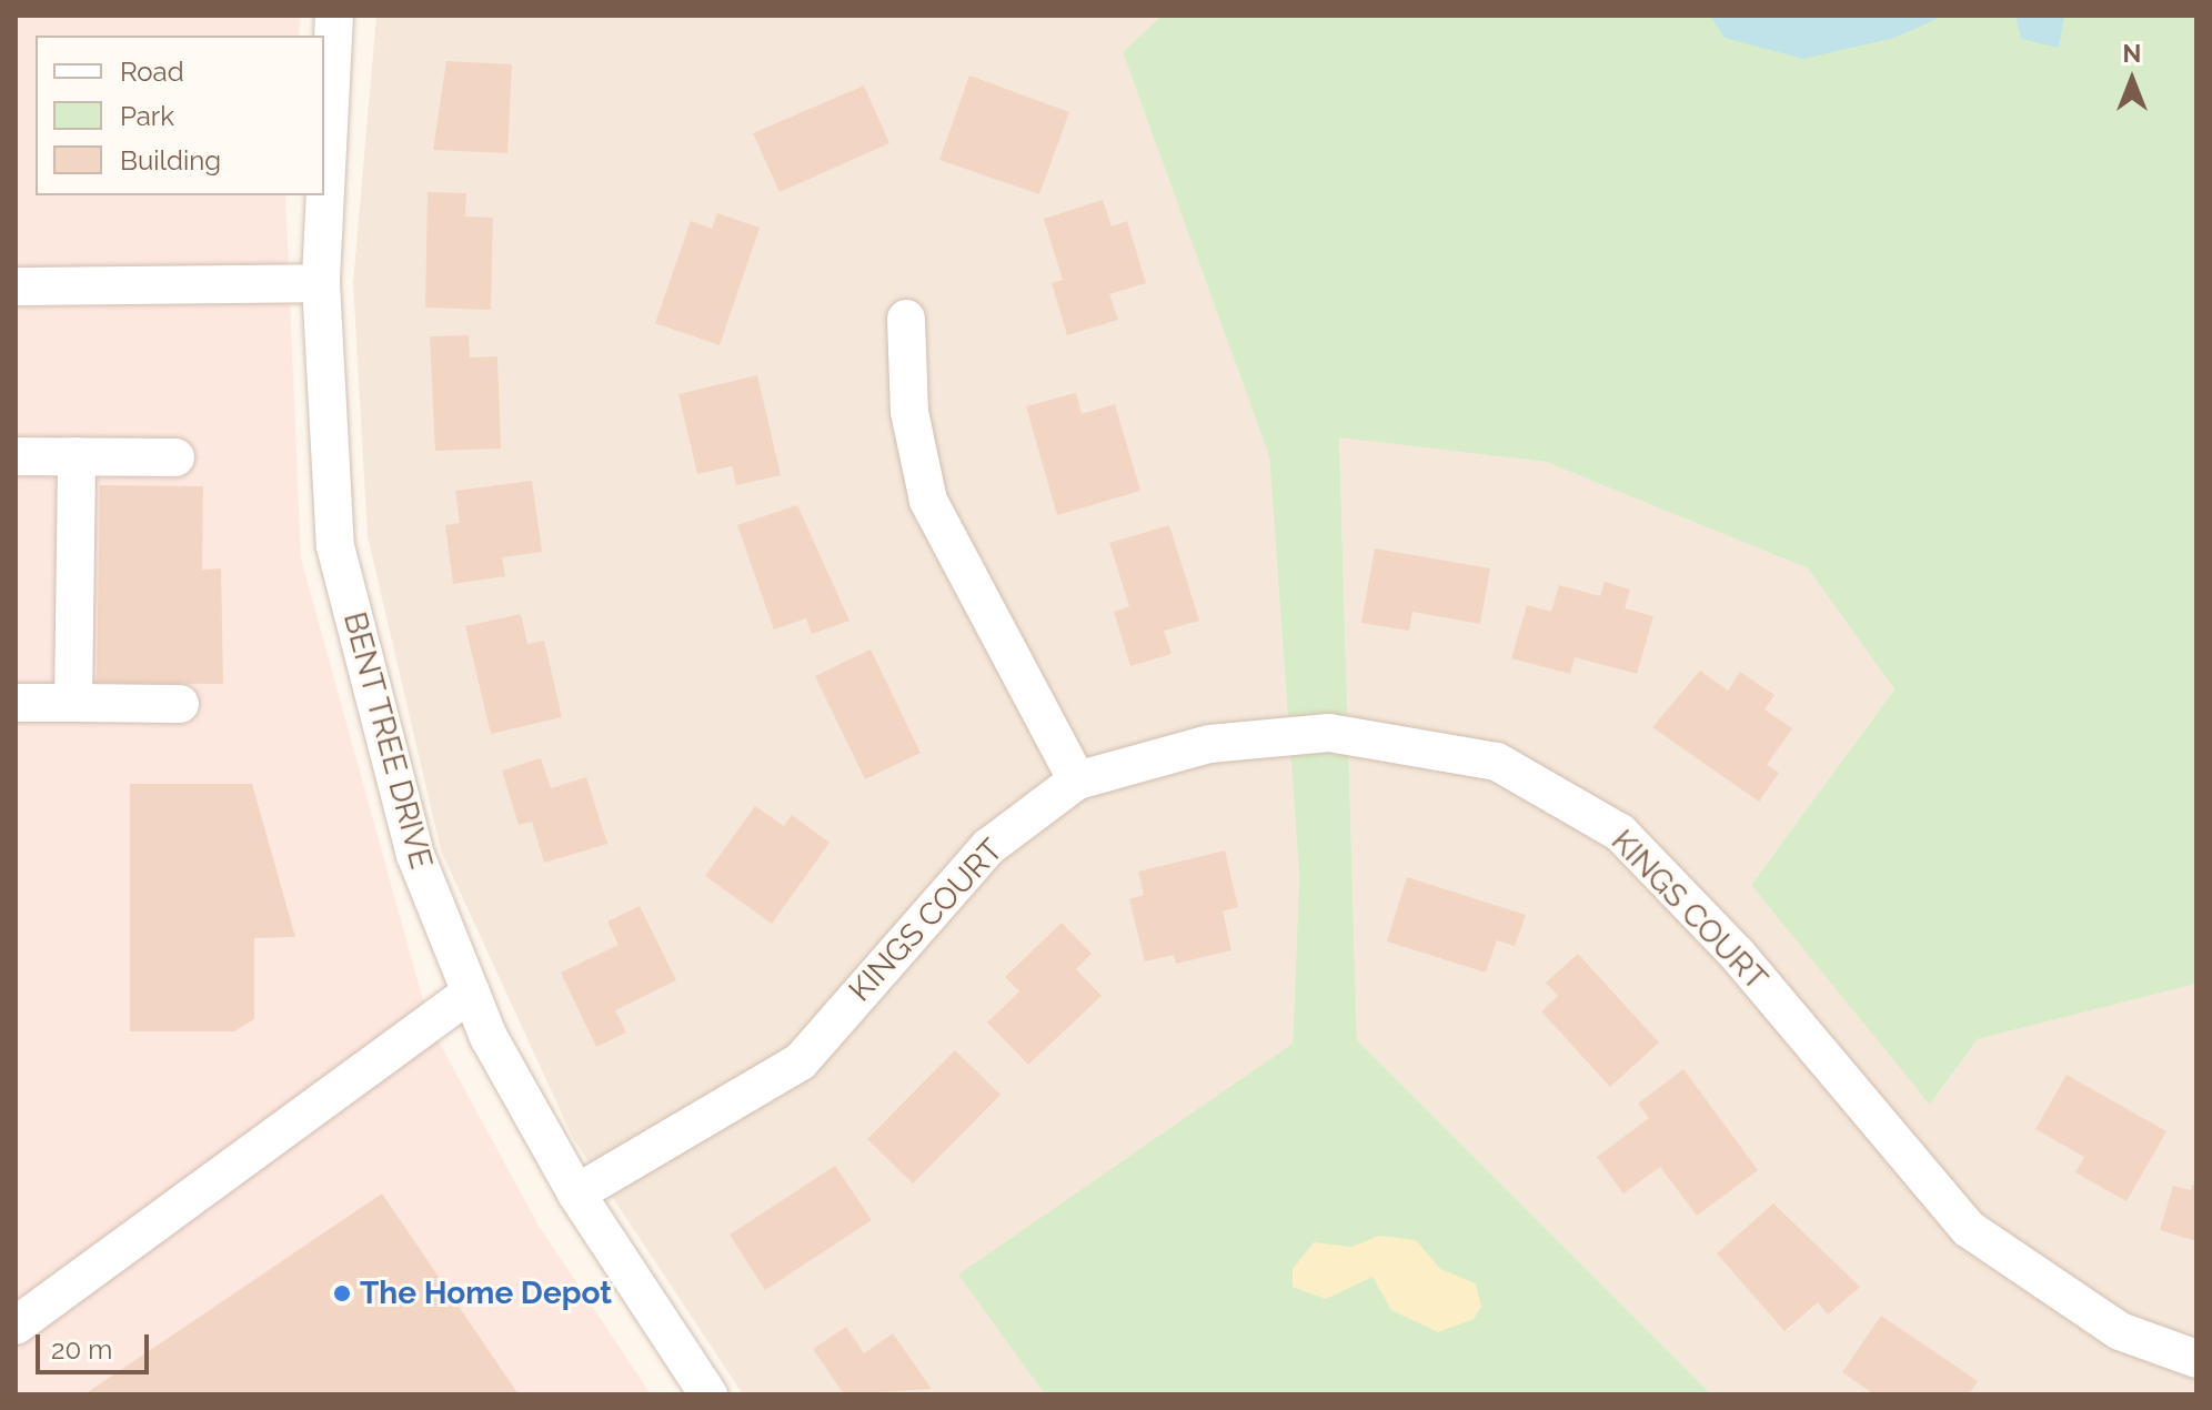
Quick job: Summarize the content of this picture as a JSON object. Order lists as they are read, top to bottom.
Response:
{
  "streets": {
    "street": ["BENT TREE DRIVE", "KINGS COURT"]
  },
  "crossings": [
    ["BENT TREE DRIVE", "KINGS COURT"]
  ],
  "places": ["The Home Depot"],
  "legend": ["Road", "Park", "Building"],
  "scale_bar": "20 m",
  "north": "top"
}
